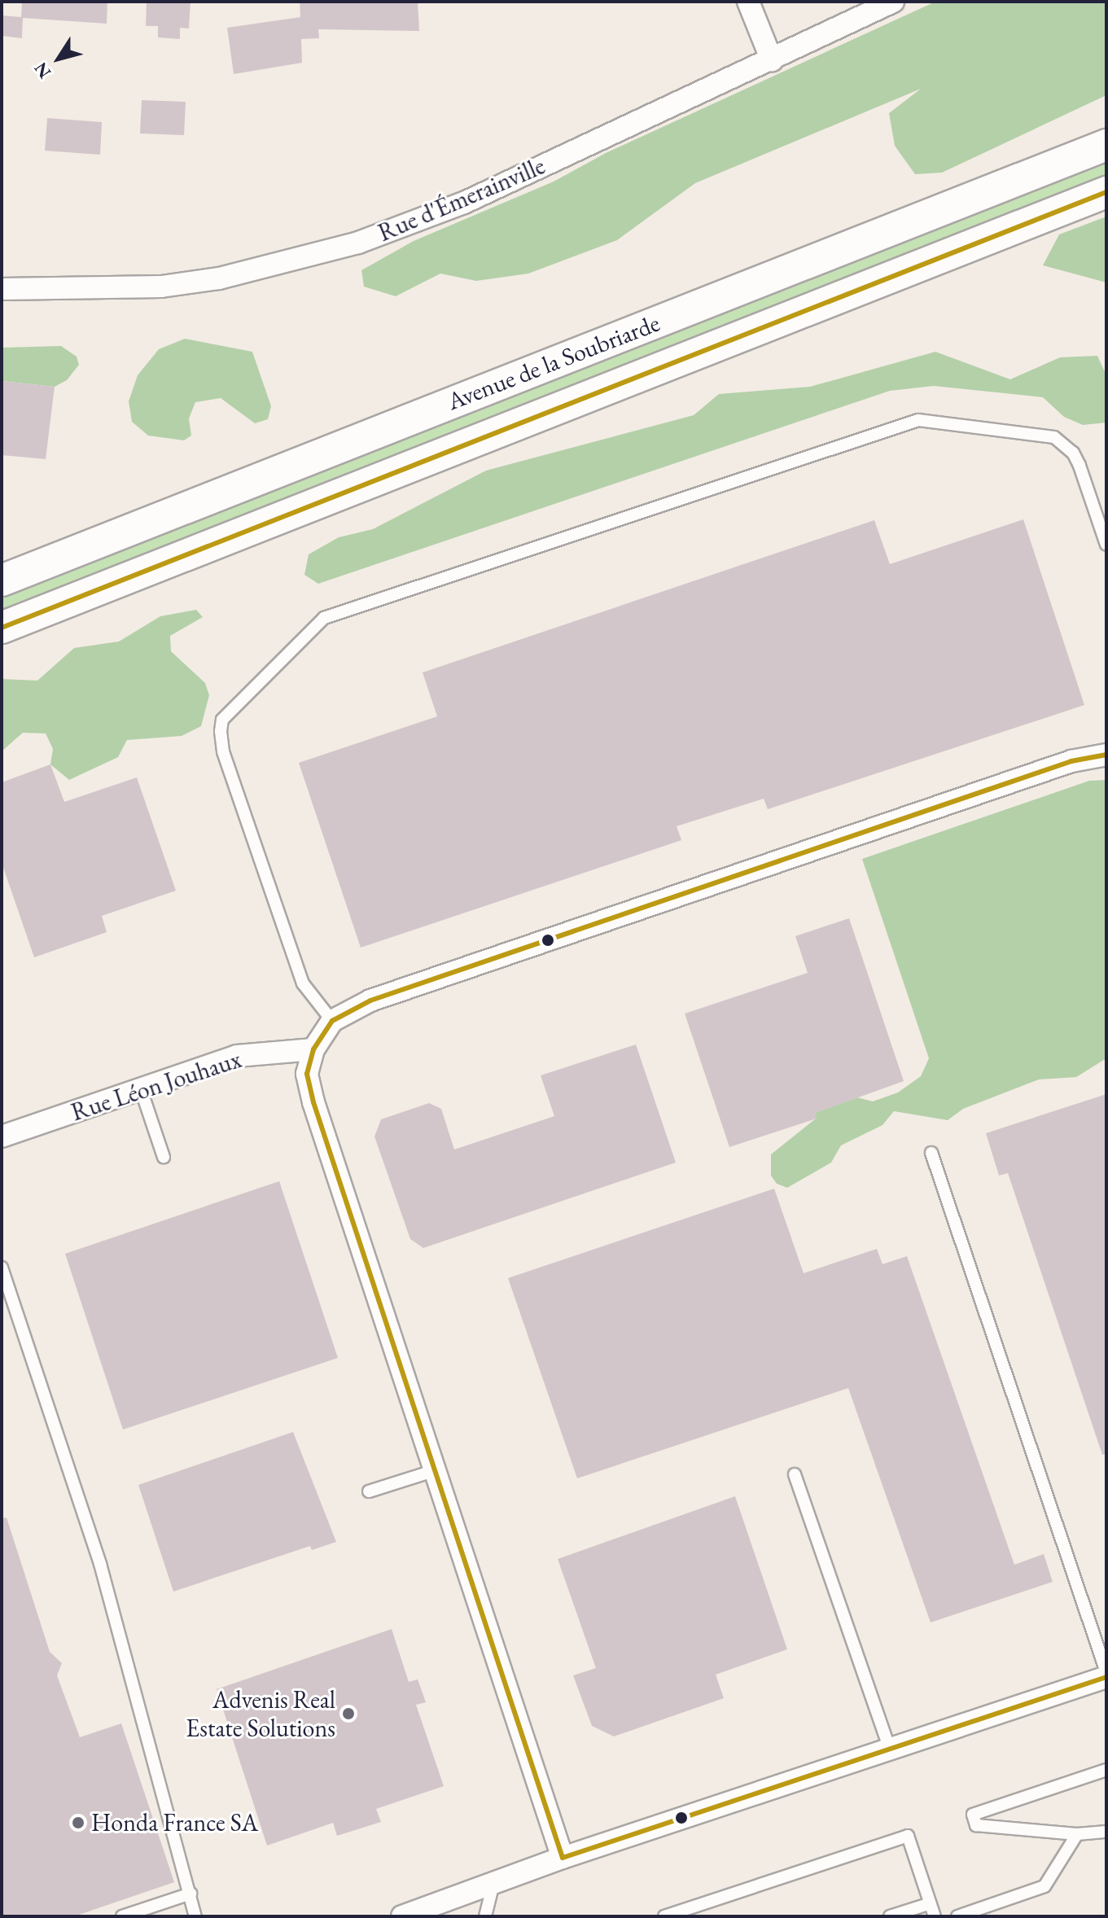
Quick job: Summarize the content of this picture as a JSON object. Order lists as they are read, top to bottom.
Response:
{
  "streets": {
    "street": ["Rue d'Émerainville", "Avenue de la Soubriarde", "Rue Léon Jouhaux"]
  },
  "places": ["Advenis Real Estate Solutions", "Honda France SA"],
  "north": "bottom left"
}
